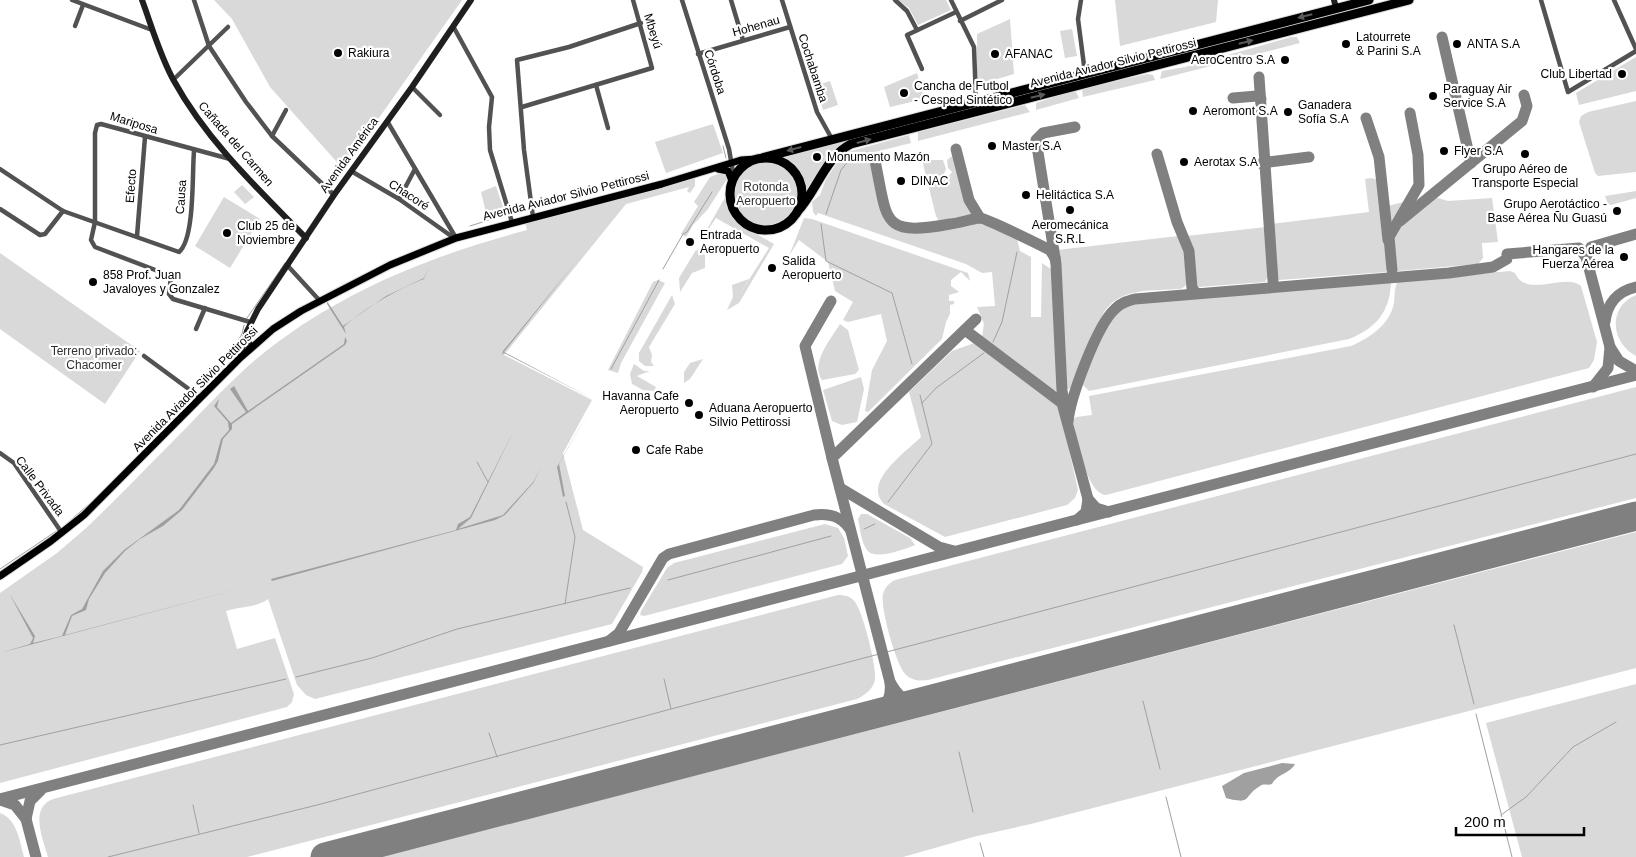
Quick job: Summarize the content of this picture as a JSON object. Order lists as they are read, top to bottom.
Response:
{
  "streets": {
    "highway": ["Avenida Aviador Silvio Pettirossi"],
    "main road": ["Cañada del Carmen", "Avenida América"],
    "street": [
      "Hohenau",
      "Mbeyú",
      "Cochabamba",
      "Córdoba",
      "Mariposa",
      "Efecto",
      "Chacoré",
      "Causa",
      "Calle Privada"
    ]
  },
  "crossings": [
    ["Hohenau", "Cochabamba"],
    ["Hohenau", "Córdoba"],
    ["Avenida Aviador Silvio Pettirossi", "Cochabamba"],
    ["Avenida Aviador Silvio Pettirossi", "Córdoba"],
    ["Avenida Aviador Silvio Pettirossi", "Avenida América"],
    ["Avenida Aviador Silvio Pettirossi", "Chacoré"],
    ["Avenida Aviador Silvio Pettirossi", "Calle Privada"],
    ["Mariposa", "Cañada del Carmen"],
    ["Mariposa", "Efecto"],
    ["Mariposa", "Causa"],
    ["Cañada del Carmen", "Avenida América"],
    ["Avenida América", "Chacoré"],
    ["Efecto", "Causa"]
  ],
  "parks": ["Rotonda Aeropuerto", "Terreno privado: Chacomer"],
  "places": [
    "Latourrete & Parini S.A",
    "ANTA S.A",
    "Rakiura",
    "AFANAC",
    "AeroCentro S.A",
    "Club Libertad",
    "Cancha de Futbol - Cesped Sintético",
    "Paraguay Air Service S.A",
    "Aeromont S.A",
    "Ganadera Sofía S.A",
    "Master S.A",
    "Flyer S.A",
    "Grupo Aéreo de Transporte Especial",
    "Monumento Mazón",
    "Aerotax S.A",
    "DINAC",
    "Helitáctica S.A",
    "Aeromecánica S.R.L",
    "Grupo Aerotáctico - Base Aérea Ñu Guasú",
    "Club 25 de Noviembre",
    "Entrada Aeropuerto",
    "Hangares de la Fuerza Aérea",
    "Salida Aeropuerto",
    "858 Prof. Juan Javaloyes y Gonzalez",
    "Havanna Cafe Aeropuerto",
    "Aduana Aeropuerto Silvio Pettirossi",
    "Cafe Rabe"
  ],
  "scale_bar": "200 m"
}
